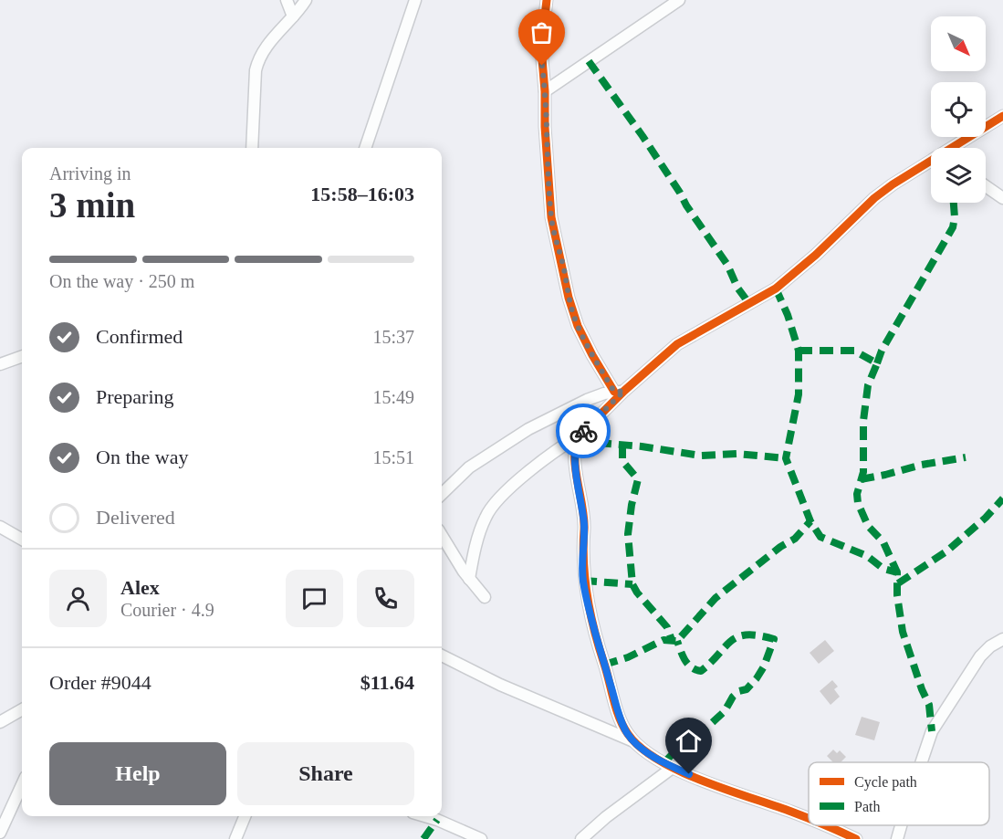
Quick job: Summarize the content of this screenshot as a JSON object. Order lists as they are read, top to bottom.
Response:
{
  "legend": ["Cycle path", "Path"],
  "north": "bottom right",
  "page": {
    "heading": ["3 min", "Arriving in", "15:58–16:03"],
    "panel": [
      "Alex",
      "Courier · 4.9",
      "Order #9044",
      "$11.64"
    ],
    "bar": "On the way · 250 m",
    "list": [
      ["Confirmed", "15:37"],
      ["Preparing", "15:49"],
      ["On the way", "15:51"],
      "Delivered"
    ],
    "buttons": ["Help", "Share"]
  }
}
